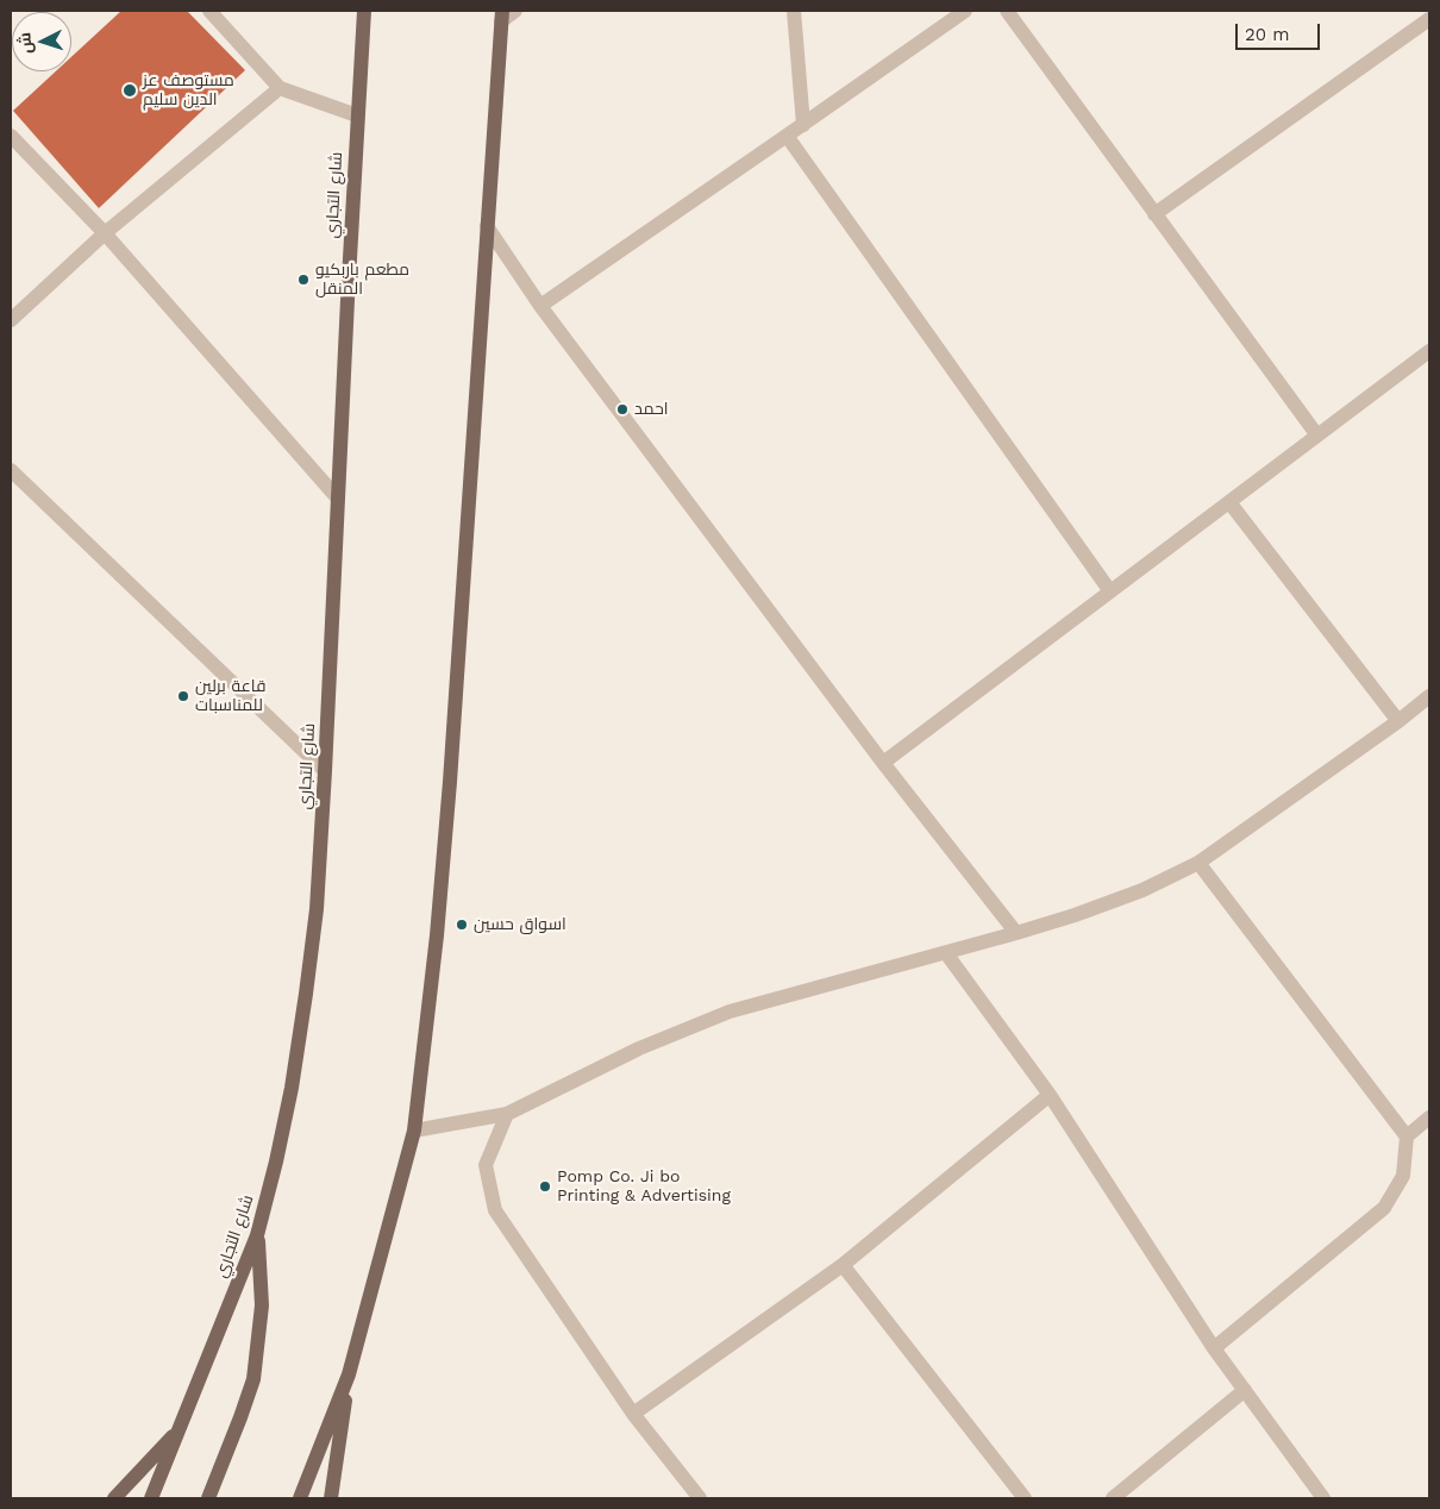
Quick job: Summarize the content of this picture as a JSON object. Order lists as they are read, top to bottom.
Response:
{
  "streets": {
    "main road": ["شارع التجاري"]
  },
  "places": [
    "مستوصف عز الدين سليم",
    "مطعم باربكيو المنقل",
    "احمد",
    "قاعة برلين للمناسبات",
    "اسواق حسين",
    "Pomp Co. Ji bo Printing & Advertising"
  ],
  "scale_bar": "20 m",
  "north": "left"
}
